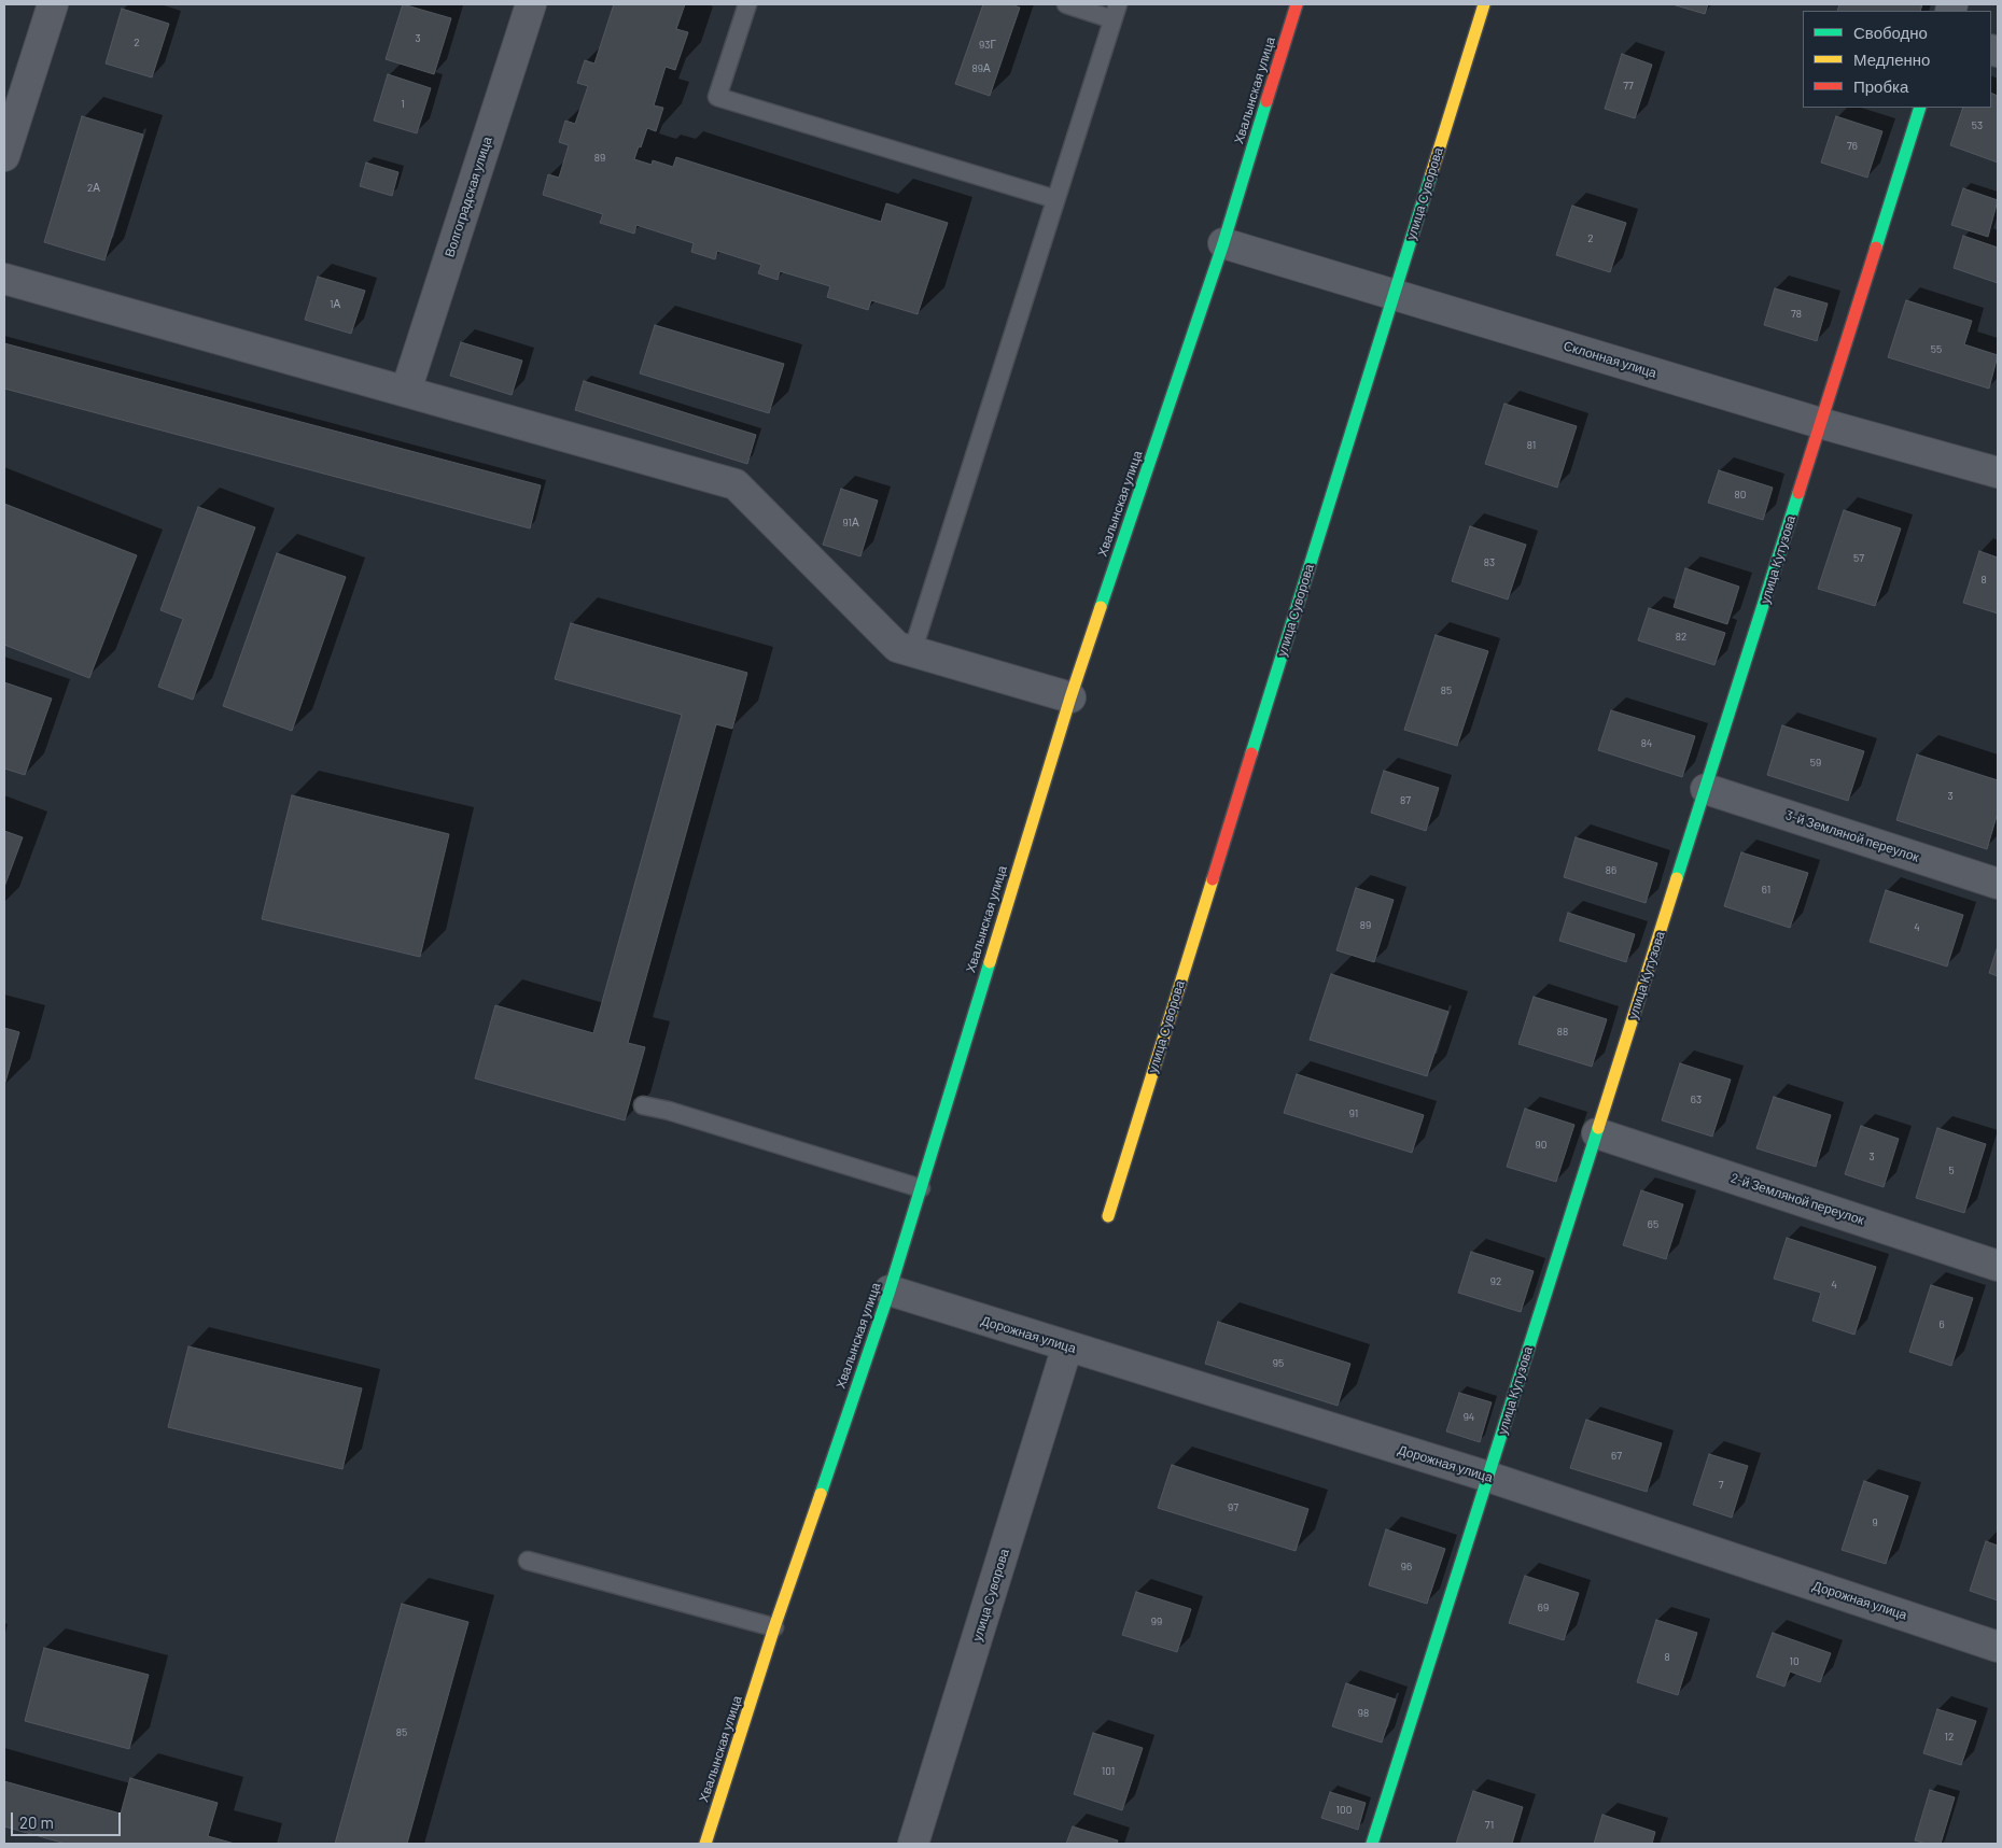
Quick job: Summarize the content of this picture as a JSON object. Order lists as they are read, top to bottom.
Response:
{
  "streets": {
    "street": [
      "Хвалынская улица",
      "улица Суворова",
      "Волгоградская улица",
      "Склонная улица",
      "улица Кутузова",
      "3-й Земляной переулок",
      "2-й Земляной переулок",
      "Дорожная улица"
    ]
  },
  "crossings": [
    ["Хвалынская улица", "Склонная улица"],
    ["Хвалынская улица", "Дорожная улица"],
    ["улица Суворова", "Склонная улица"],
    ["улица Суворова", "Дорожная улица"],
    ["Склонная улица", "улица Кутузова"],
    ["улица Кутузова", "3-й Земляной переулок"],
    ["улица Кутузова", "2-й Земляной переулок"],
    ["улица Кутузова", "Дорожная улица"]
  ],
  "house_numbers": [
    "3",
    "2",
    "93Г",
    "89А",
    "77",
    "1",
    "53",
    "76",
    "89",
    "2А",
    "2",
    "1А",
    "78",
    "55",
    "81",
    "80",
    "91А",
    "57",
    "83",
    "8",
    "82",
    "85",
    "84",
    "59",
    "3",
    "87",
    "86",
    "61",
    "89",
    "4",
    "88",
    "63",
    "91",
    "90",
    "3",
    "5",
    "65",
    "92",
    "4",
    "6",
    "95",
    "94",
    "67",
    "7",
    "97",
    "9",
    "96",
    "69",
    "99",
    "8",
    "10",
    "98",
    "85",
    "12",
    "101",
    "100",
    "71"
  ],
  "legend": ["Свободно", "Медленно", "Пробка"],
  "scale_bar": "20 m"
}
